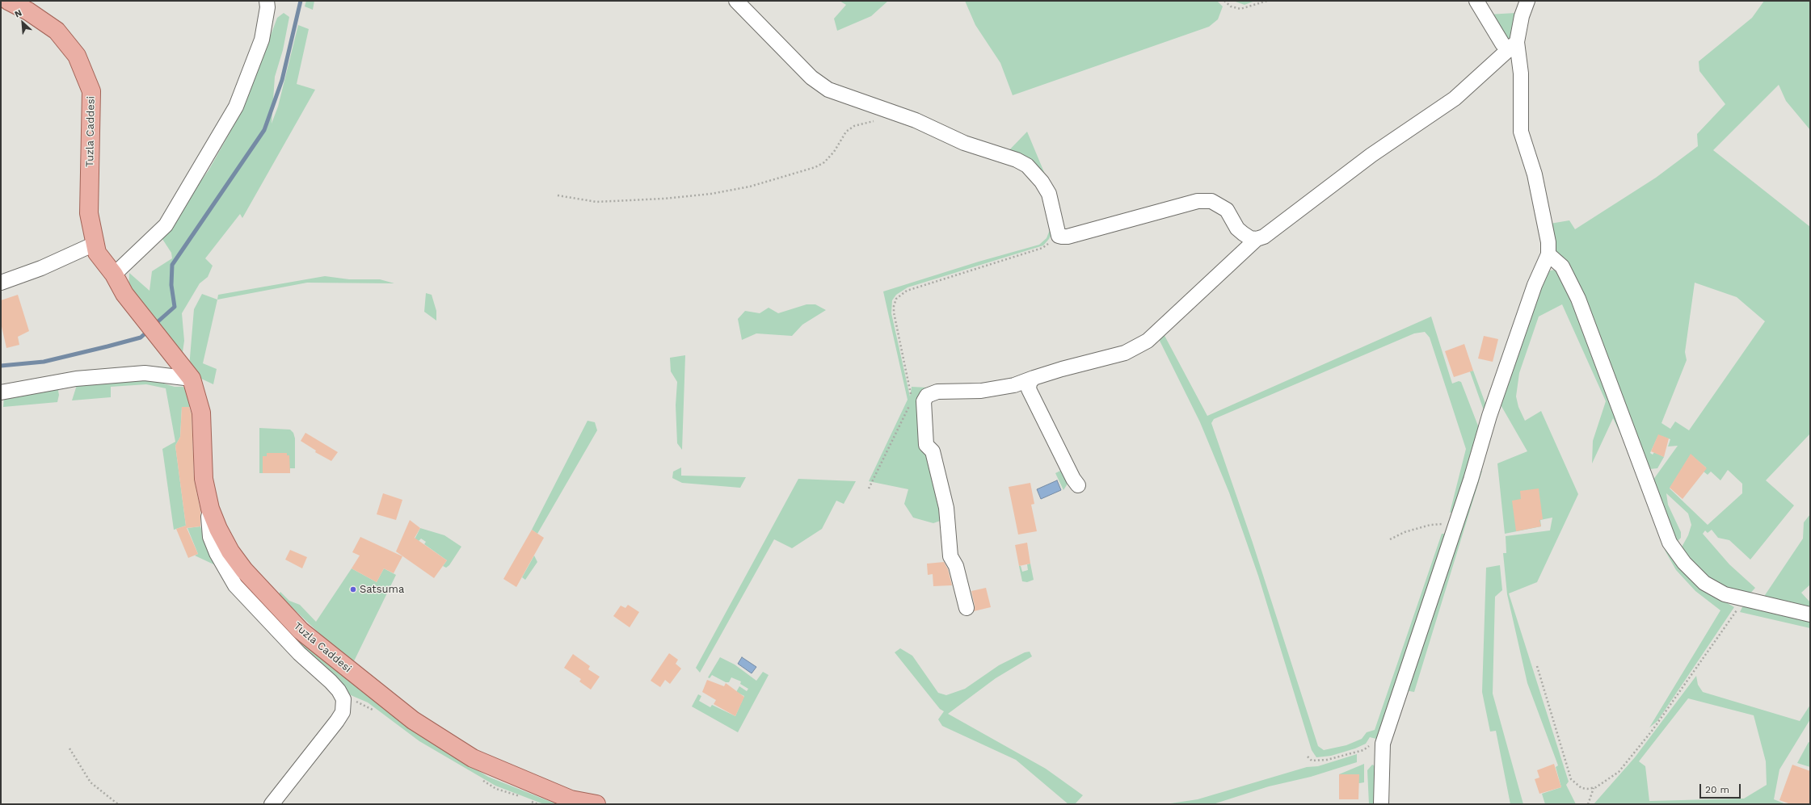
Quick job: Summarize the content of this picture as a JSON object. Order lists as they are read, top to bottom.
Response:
{
  "streets": {
    "main road": ["Tuzla Caddesi"]
  },
  "places": ["Satsuma"],
  "scale_bar": "20 m",
  "north": "top left"
}
